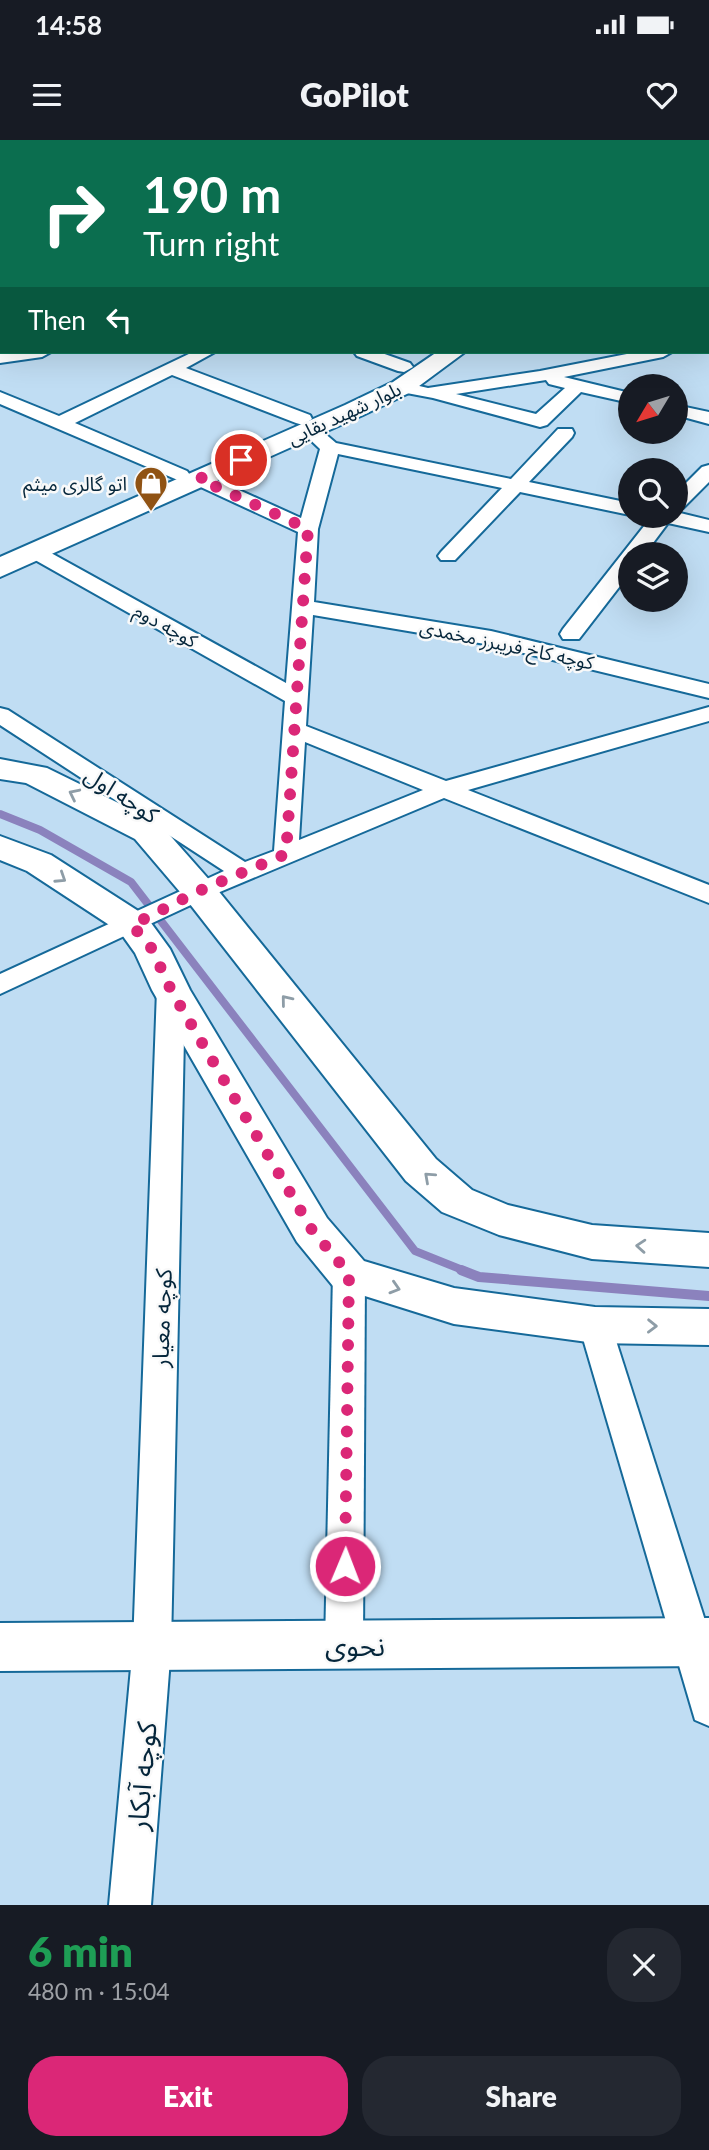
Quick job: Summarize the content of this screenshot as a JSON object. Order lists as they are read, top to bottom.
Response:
{
  "streets": {
    "street": [
      "بلوار شهید بقایی",
      "کوچه دوم",
      "کوچه کاخ فریبرز مخمدی",
      "کوچه اول",
      "کوچه معیار",
      "نحوی",
      "کوچه آبکار"
    ]
  },
  "crossings": [
    ["بلوار شهید بقایی", "کوچه دوم"],
    ["کوچه معیار", "نحوی"],
    ["کوچه معیار", "کوچه آبکار"],
    ["نحوی", "کوچه آبکار"]
  ],
  "places": {
    "shop": ["اتو گالری میثم"]
  },
  "north": "bottom left",
  "page": {
    "status": "14:58",
    "header": "GoPilot",
    "turn": ["190 m", "Turn right"],
    "then": "Then",
    "heading": ["6 min", "480 m · 15:04"],
    "buttons": ["Exit", "Share"]
  }
}
